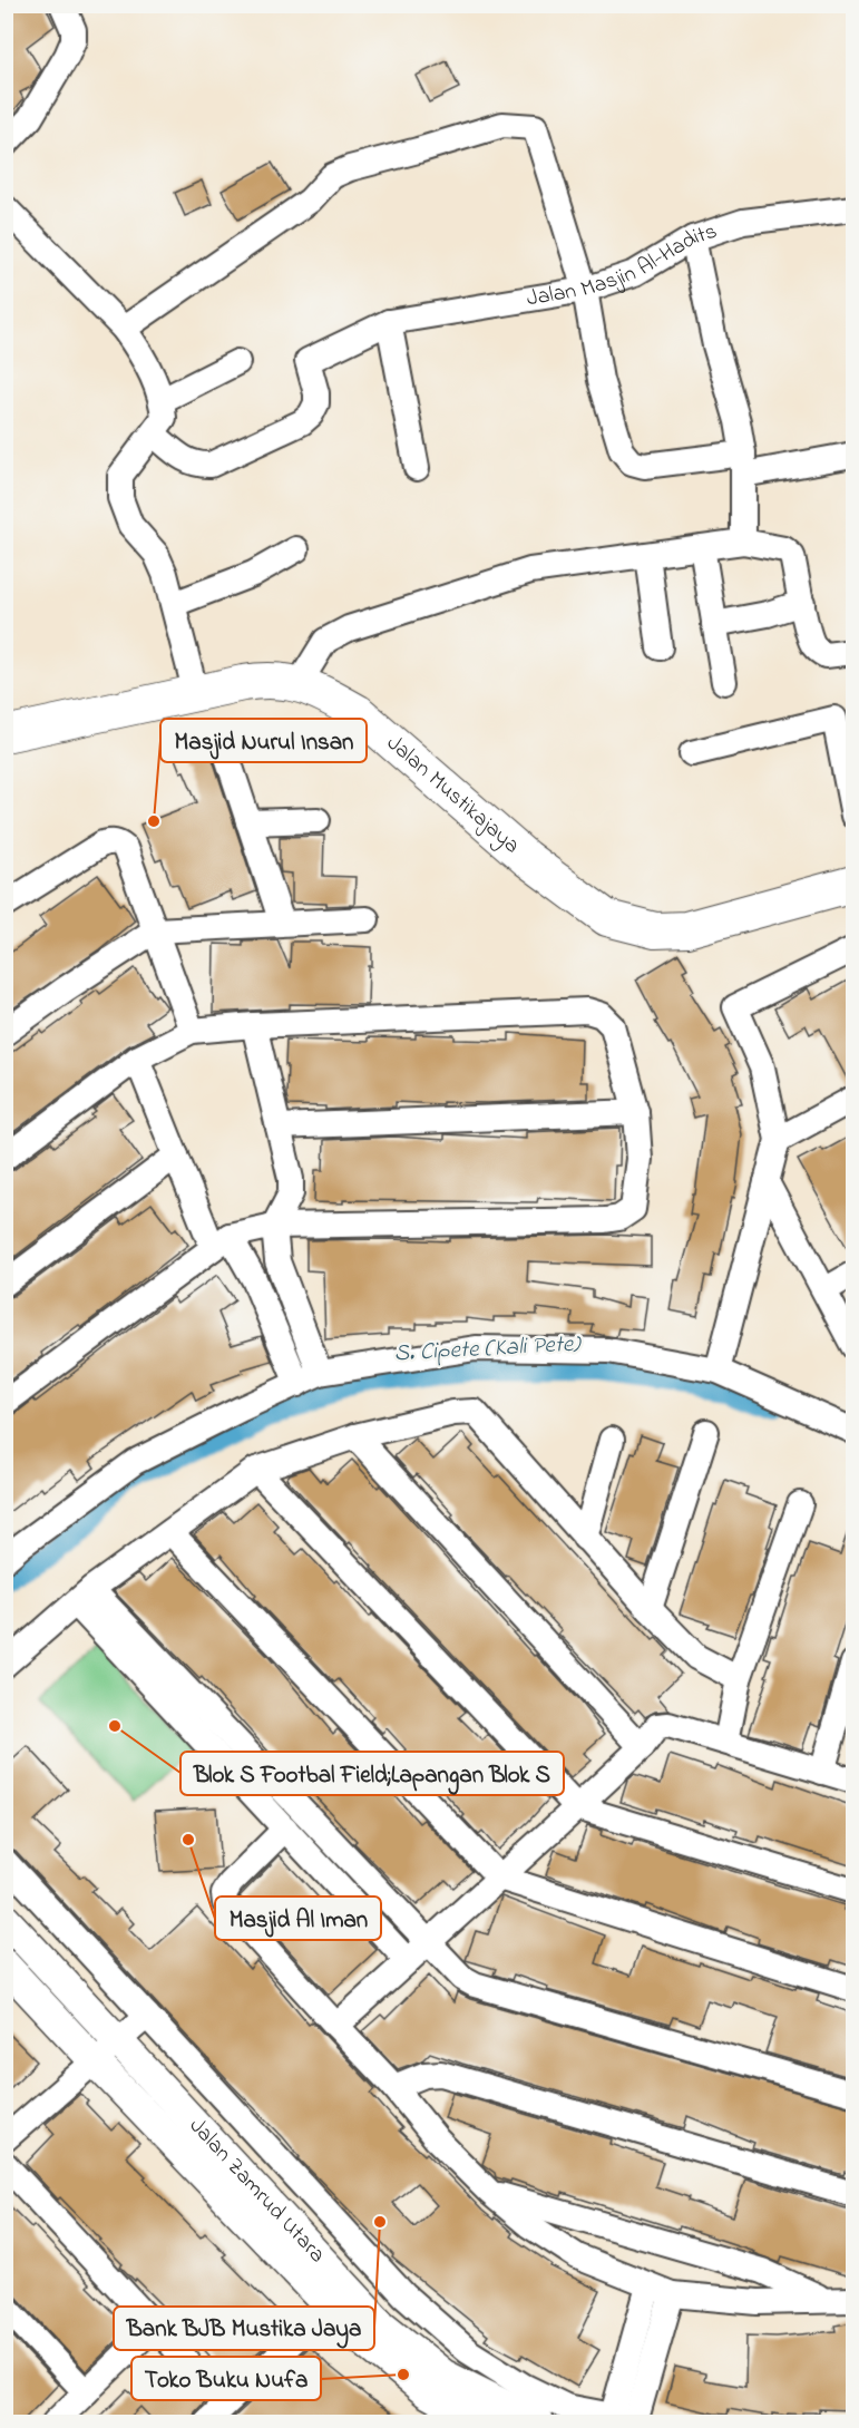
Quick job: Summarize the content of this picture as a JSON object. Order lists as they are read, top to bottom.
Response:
{
  "streets": {
    "main road": ["Jalan Mustikajaya"],
    "street": ["Jalan Masjin Al-Hadits", "Jalan Zamrud Utara"]
  },
  "water": ["S. Cipete (Kali Pete)"],
  "places": [
    "Masjid Nurul Insan",
    "Blok S Footbal Field;Lapangan Blok S",
    "Masjid Al Iman",
    "Bank BJB Mustika Jaya",
    "Toko Buku Nufa"
  ]
}
